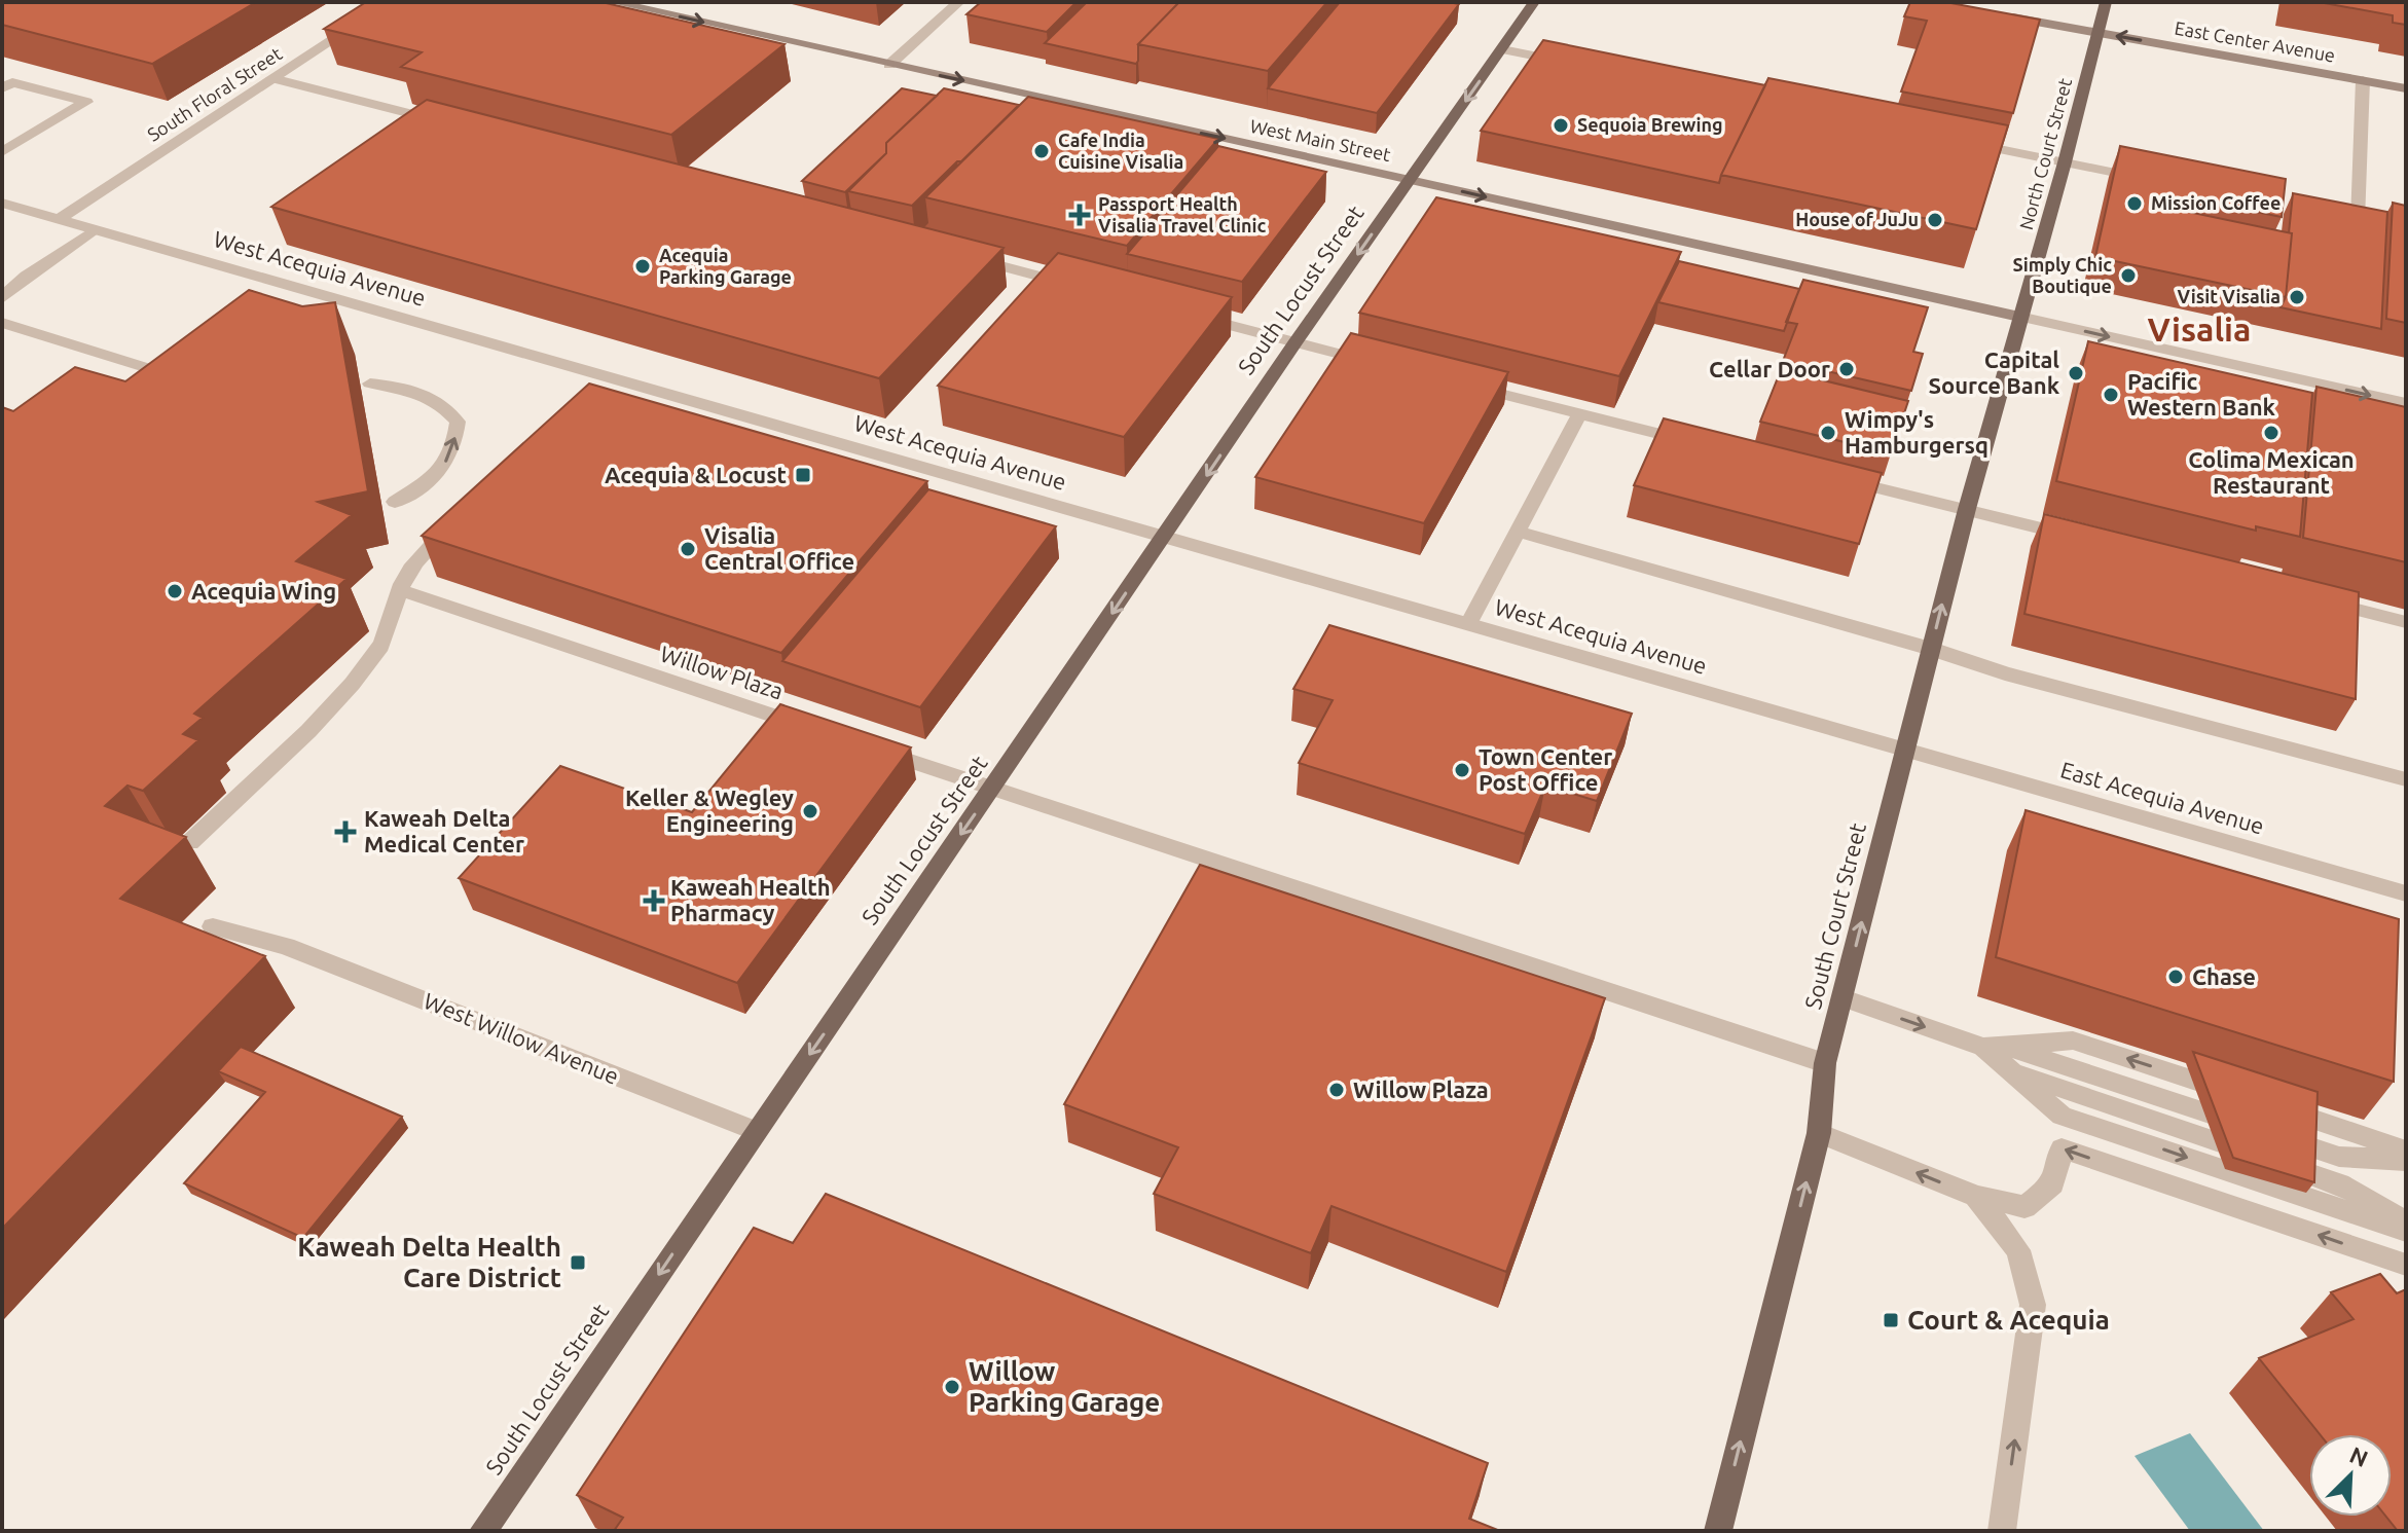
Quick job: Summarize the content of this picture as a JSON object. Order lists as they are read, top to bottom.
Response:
{
  "streets": {
    "main road": ["North Court Street", "South Locust Street", "South Court Street"],
    "street": [
      "East Center Avenue",
      "South Floral Street",
      "West Main Street",
      "West Acequia Avenue",
      "Willow Plaza",
      "East Acequia Avenue",
      "West Willow Avenue"
    ]
  },
  "crossings": [
    ["East Center Avenue", "North Court Street"],
    ["South Floral Street", "West Acequia Avenue"],
    ["West Main Street", "North Court Street"],
    ["West Main Street", "South Locust Street"],
    ["West Main Street", "South Court Street"],
    ["North Court Street", "South Court Street"],
    ["West Acequia Avenue", "South Locust Street"],
    ["West Acequia Avenue", "East Acequia Avenue"],
    ["West Acequia Avenue", "South Court Street"],
    ["South Locust Street", "West Willow Avenue"],
    ["East Acequia Avenue", "South Court Street"]
  ],
  "one_way": ["South Locust Street", "South Court Street"],
  "districts": ["Visalia"],
  "places": {
    "other": [
      "Sequoia Brewing",
      "Cafe India Cuisine Visalia",
      "Mission Coffee",
      "House of JuJu",
      "Acequia Parking Garage",
      "Simply Chic Boutique",
      "Visit Visalia",
      "Cellar Door",
      "Capital Source Bank",
      "Pacific Western Bank",
      "Wimpy's Hamburgersq",
      "Colima Mexican Restaurant",
      "Visalia Central Office",
      "Acequia Wing",
      "Town Center Post Office",
      "Keller & Wegley Engineering",
      "Chase",
      "Willow Plaza",
      "Willow Parking Garage"
    ],
    "health": ["Passport Health Visalia Travel Clinic", "Kaweah Delta Medical Center", "Kaweah Health Pharmacy"],
    "transit": ["Acequia & Locust", "Kaweah Delta Health Care District", "Court & Acequia"]
  },
  "north": "top right"
}
